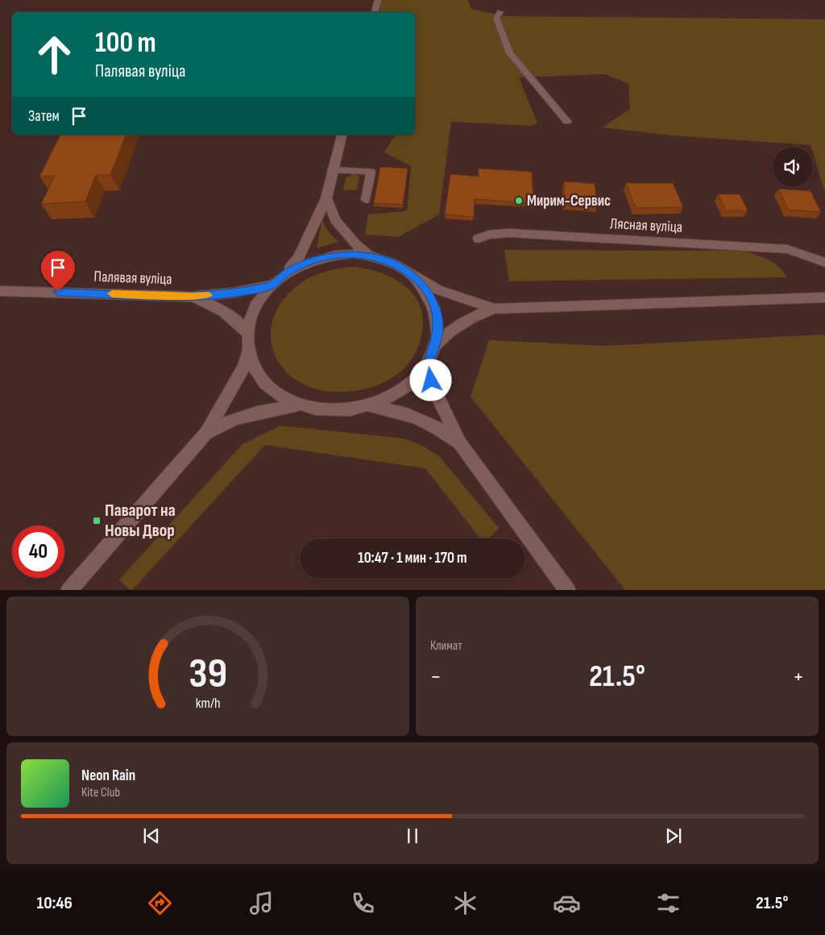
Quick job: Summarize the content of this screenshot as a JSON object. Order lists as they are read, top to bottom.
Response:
{
  "streets": {
    "main road": ["Лясная вуліца", "Палявая вуліца"]
  },
  "places": {
    "other": ["Мирим-Сервис"],
    "transit": ["Паварот на Новы Двор"]
  },
  "page": {
    "turn": ["100 m", "Палявая вуліца"],
    "then": "Затем",
    "limit": "40",
    "trip": "10:47 · 1 мин · 170 m",
    "tile": "Климат",
    "heat": ["−", "21.5°", "+"],
    "song": ["Neon Rain", "Kite Club"],
    "tabs": ["10:46", "21.5°"],
    "gauge": ["39", "km/h"]
  }
}
